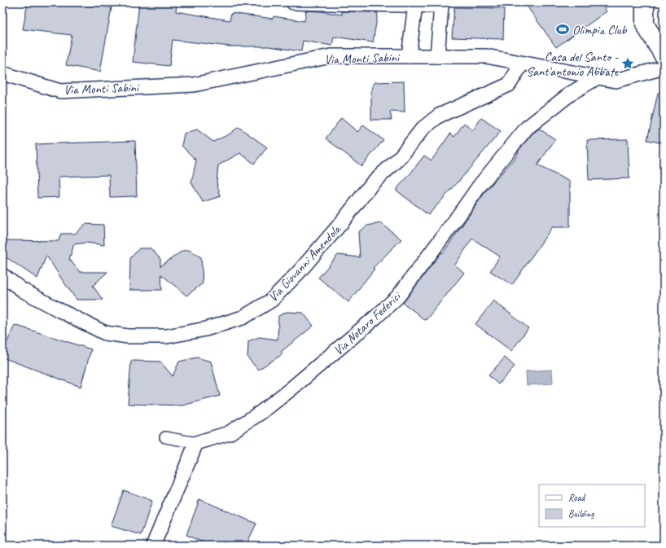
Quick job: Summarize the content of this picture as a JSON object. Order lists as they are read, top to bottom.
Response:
{
  "streets": {
    "street": ["Via Monti Sabini", "Via Giovanni Amendola", "Via Notaro Federici"]
  },
  "crossings": [
    ["Via Monti Sabini", "Via Giovanni Amendola"],
    ["Via Monti Sabini", "Via Notaro Federici"]
  ],
  "places": {
    "sports": ["Olimpia Club"],
    "place": ["Casa del Santo - Sant'antonio Abbate"]
  },
  "legend": ["Road", "Building"]
}
